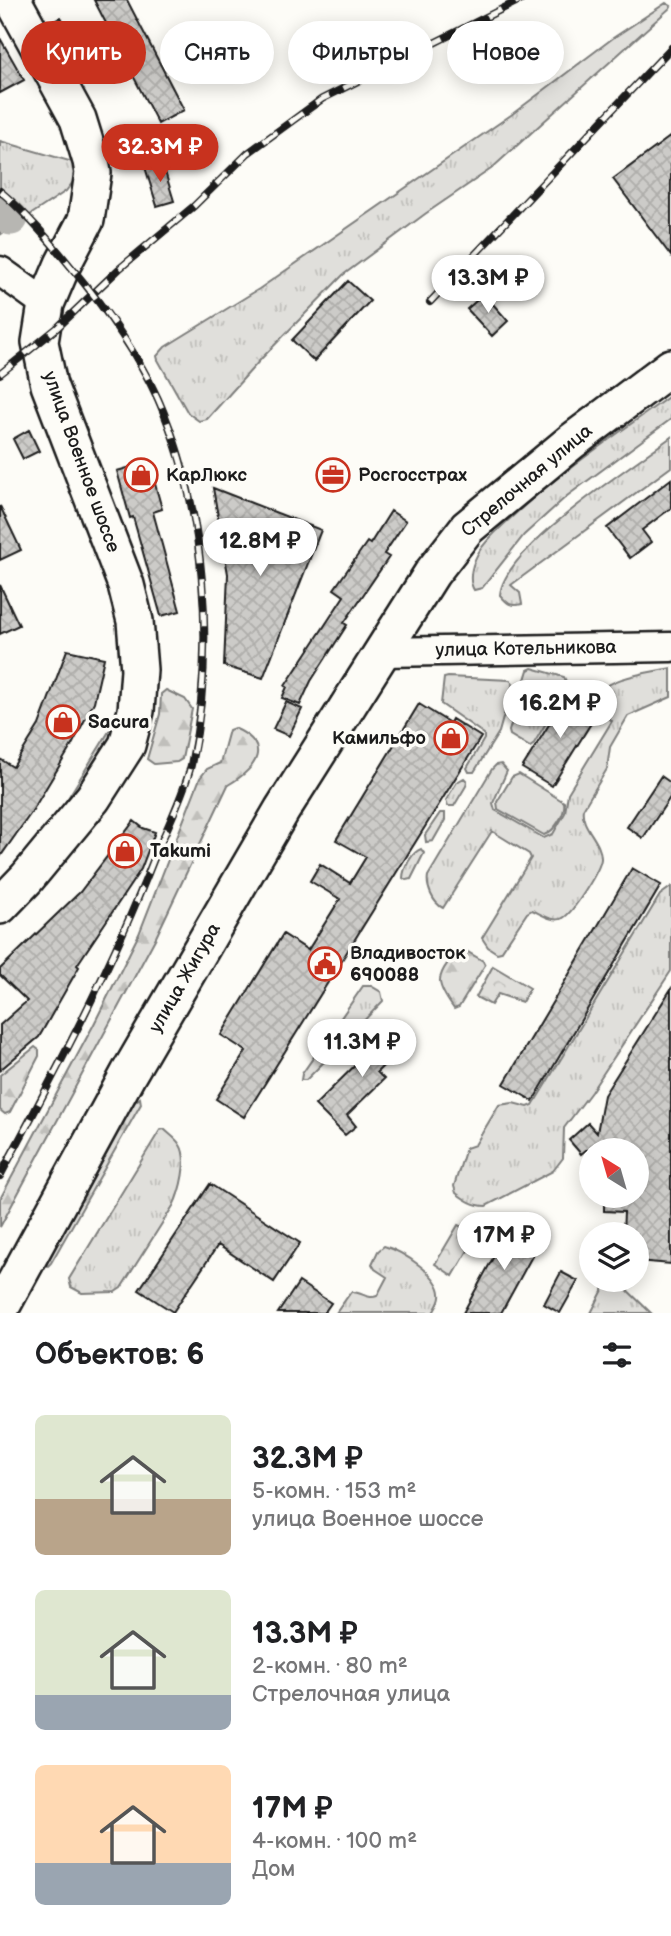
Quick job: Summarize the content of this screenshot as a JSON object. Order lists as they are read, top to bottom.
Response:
{
  "streets": {
    "main road": ["улица Военное шоссе", "Стрелочная улица", "улица Жигура"],
    "street": ["улица Котельникова"]
  },
  "crossings": [
    ["Стрелочная улица", "улица Котельникова"],
    ["Стрелочная улица", "улица Жигура"],
    ["улица Котельникова", "улица Жигура"]
  ],
  "places": {
    "shop": [
      "КарЛюкс",
      "Sacura",
      "Камильфо",
      "Takumi"
    ],
    "office": ["Росгосстрах"],
    "public building": ["Владивосток 690088"]
  },
  "north": "top left",
  "page": {
    "chip": [
      "Купить",
      "Снять",
      "Фильтры",
      "Новое"
    ],
    "price": [
      "32.3M ₽",
      "13.3M ₽",
      "12.8M ₽",
      "16.2M ₽",
      "11.3M ₽",
      "17M ₽"
    ],
    "heading": "Объектов: 6",
    "list": [
      {
        "name": "32.3M ₽",
        "note": "5-комн. · 153 m² · улица Военное шоссе"
      },
      {
        "name": "13.3M ₽",
        "note": "2-комн. · 80 m² · Стрелочная улица"
      },
      {
        "name": "17M ₽",
        "note": "4-комн. · 100 m² · Дом"
      }
    ]
  }
}
